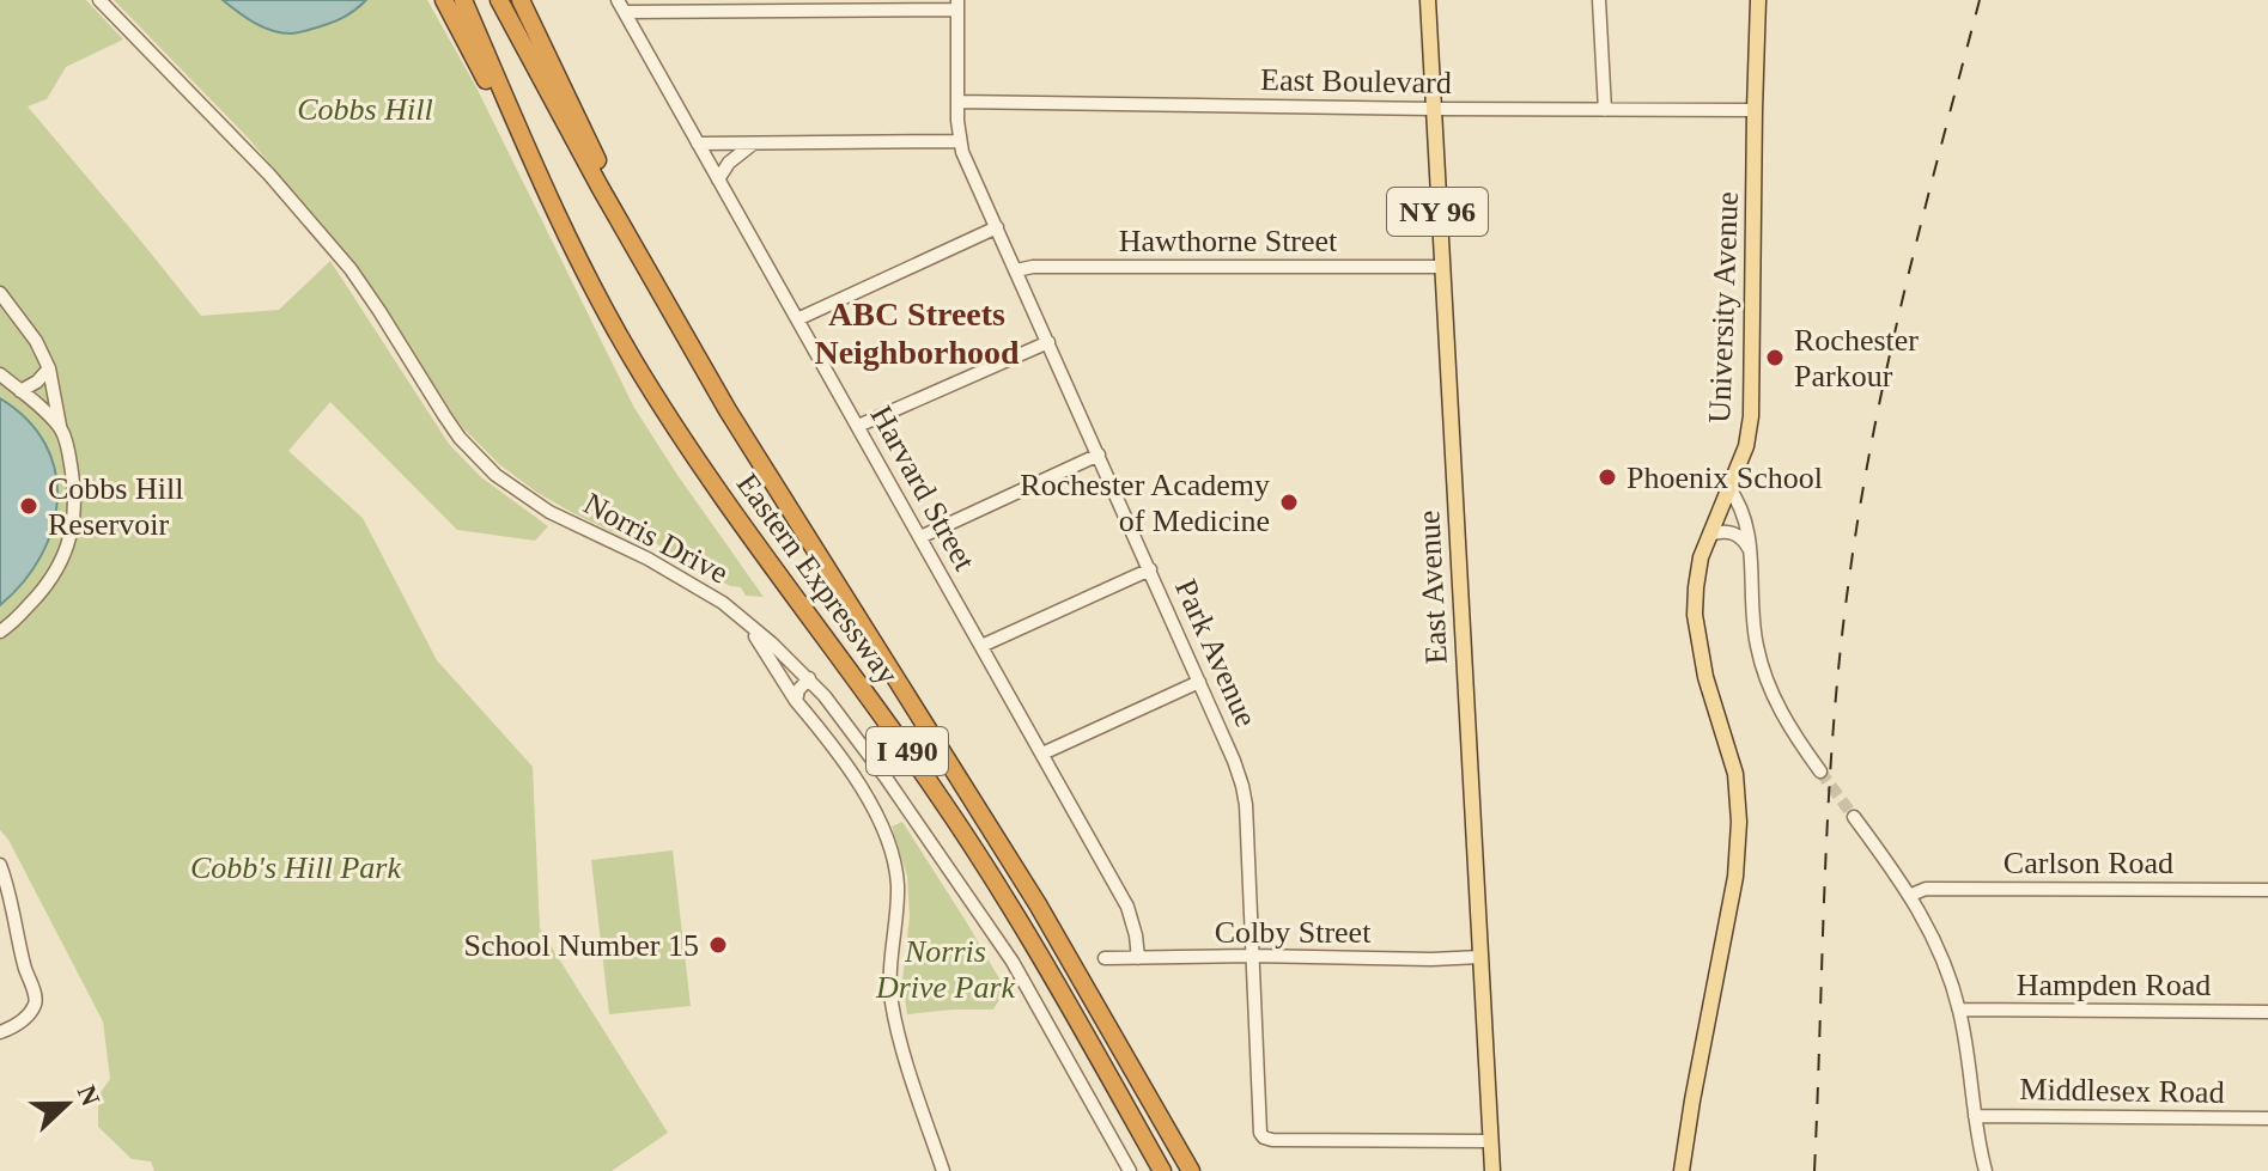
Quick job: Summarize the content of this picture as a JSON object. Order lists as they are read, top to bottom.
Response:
{
  "streets": {
    "highway": ["Eastern Expressway", "I 490"],
    "main road": ["NY 96", "University Avenue", "East Avenue"],
    "street": [
      "East Boulevard",
      "Hawthorne Street",
      "Harvard Street",
      "Norris Drive",
      "Park Avenue",
      "Carlson Road",
      "Colby Street",
      "Hampden Road",
      "Middlesex Road"
    ]
  },
  "crossings": [
    ["East Boulevard", "University Avenue"],
    ["East Boulevard", "East Avenue"],
    ["East Boulevard", "Park Avenue"],
    ["Hawthorne Street", "East Avenue"],
    ["Hawthorne Street", "Park Avenue"],
    ["Harvard Street", "Colby Street"],
    ["East Avenue", "Park Avenue"],
    ["East Avenue", "Colby Street"],
    ["Park Avenue", "Colby Street"]
  ],
  "districts": ["ABC Streets Neighborhood"],
  "parks": ["Cobbs Hill", "Cobb's Hill Park", "Norris Drive Park"],
  "places": [
    "Rochester Parkour",
    "Phoenix School",
    "Rochester Academy of Medicine",
    "Cobbs Hill Reservoir",
    "School Number 15"
  ],
  "north": "right"
}
